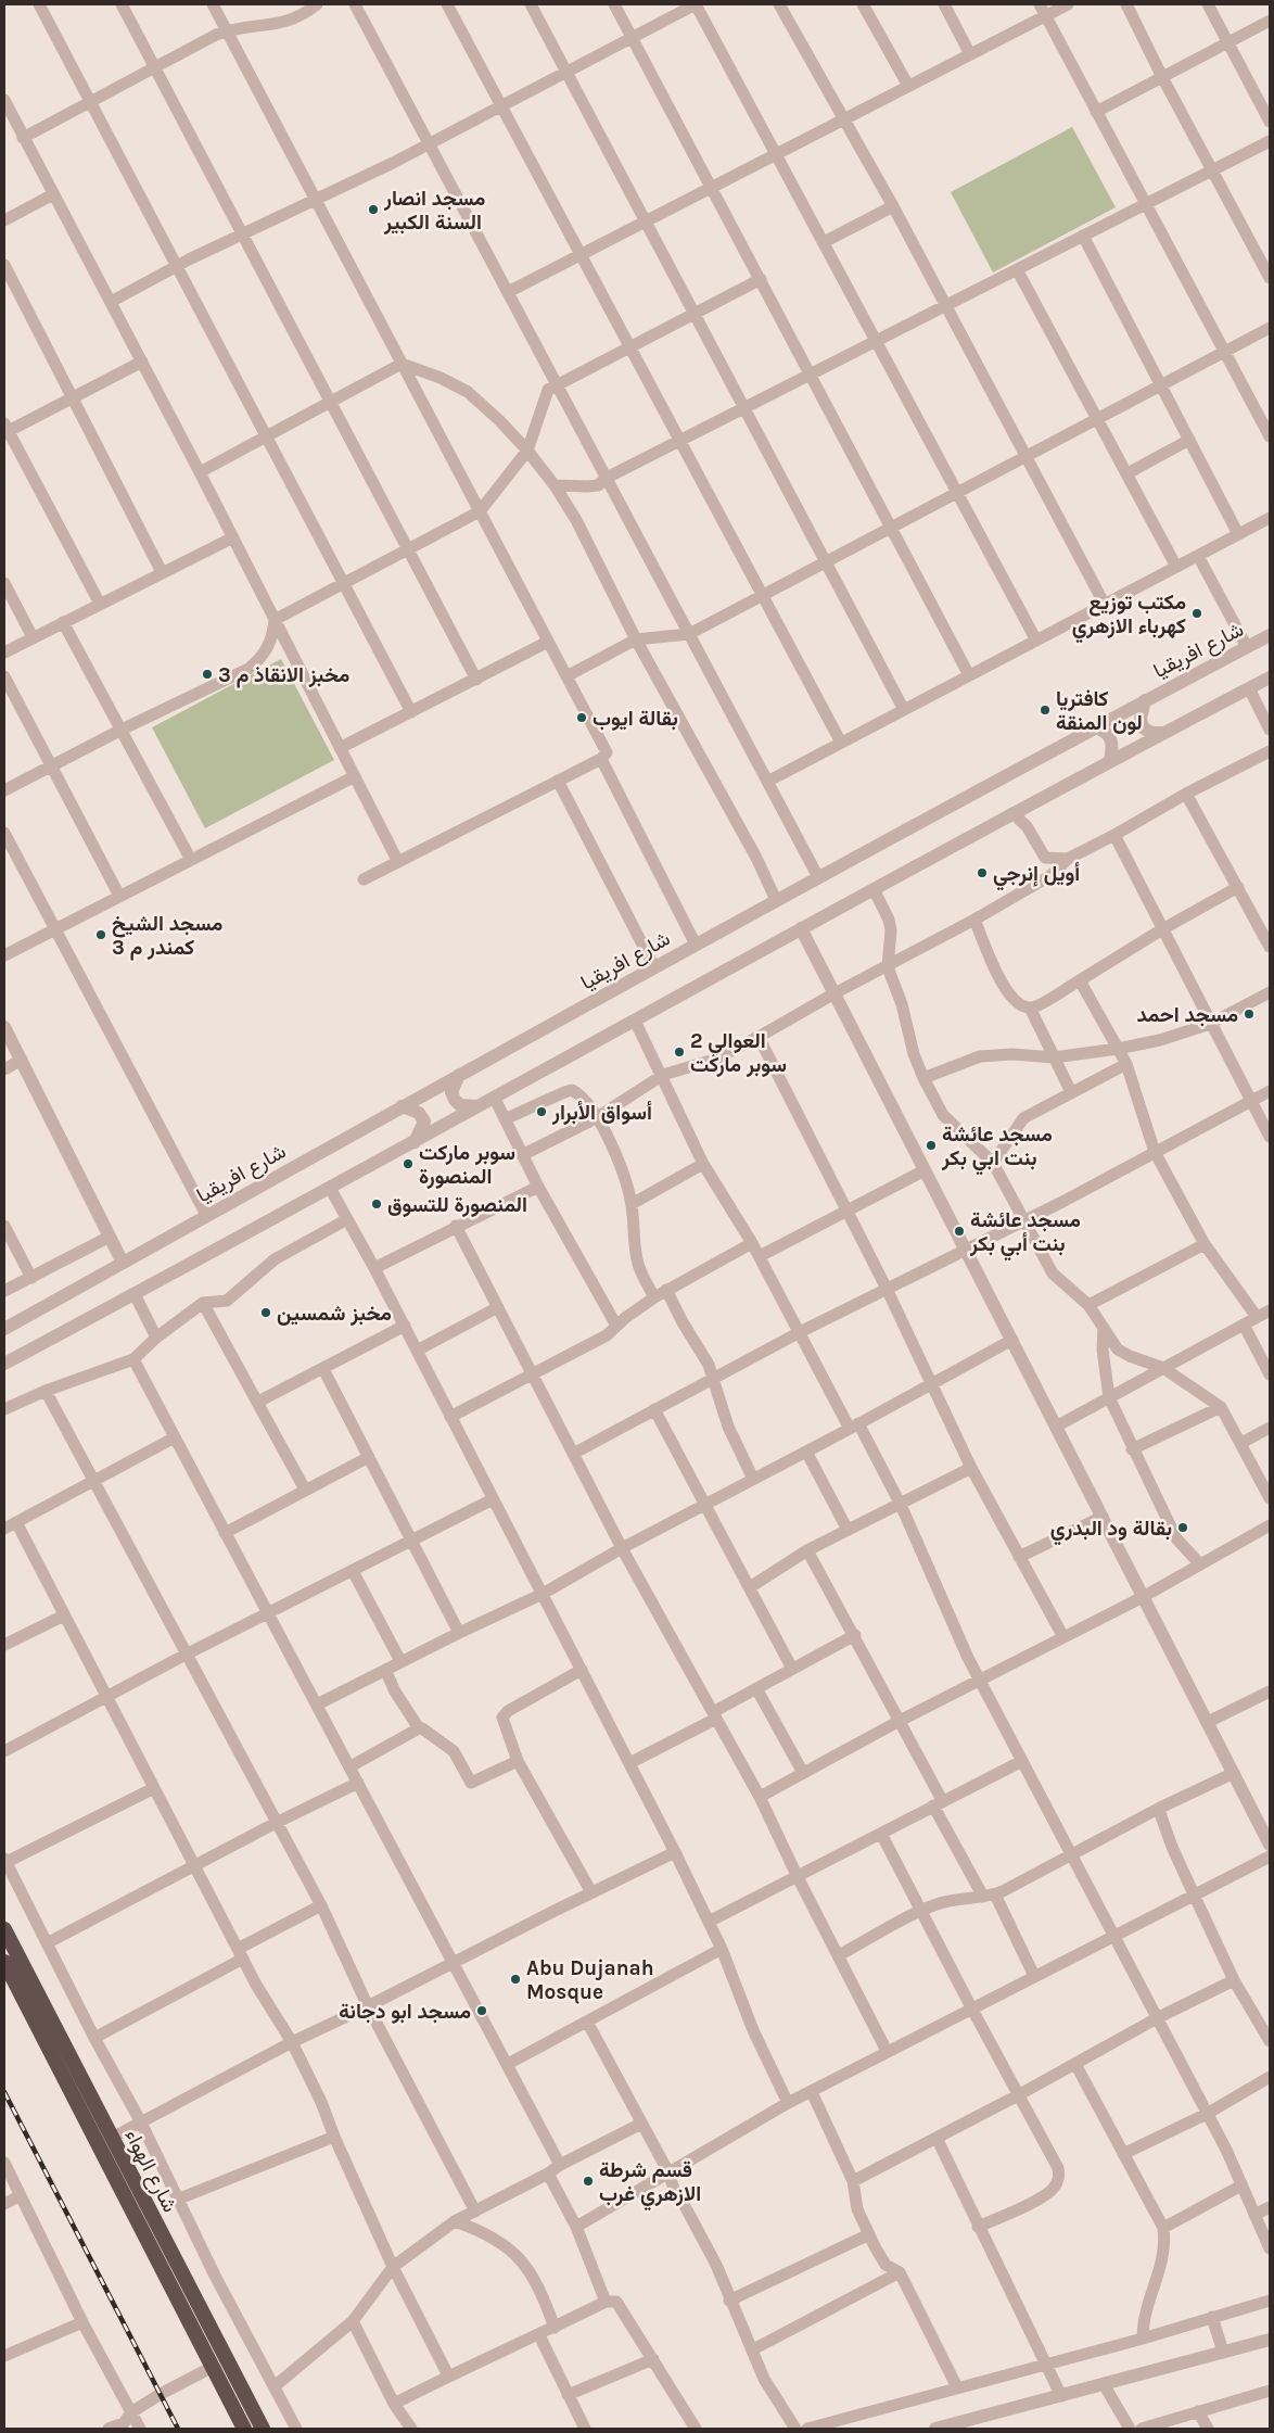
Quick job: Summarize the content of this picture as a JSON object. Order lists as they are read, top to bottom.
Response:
{
  "streets": {
    "highway": ["شارع الهواء"],
    "street": ["شارع افريقيا"]
  },
  "places": [
    "مسجد انصار السنة الكبير",
    "مكتب توزيع كهرباء الازهري",
    "مخبز الانقاذ م 3",
    "كافتريا لون المنقة",
    "بقالة ايوب",
    "أويل إنرجي",
    "مسجد الشيخ كمندر م 3",
    "مسجد احمد",
    "العوالي 2 سوبر ماركت",
    "أسواق الأبرار",
    "مسجد عائشة بنت ابي بكر",
    "سوبر ماركت المنصورة",
    "المنصورة للتسوق",
    "مسجد عائشة بنت أبي بكر",
    "مخبز شمسين",
    "بقالة ود البدري",
    "Abu Dujanah Mosque",
    "مسجد ابو دجانة",
    "قسم شرطة الازهري غرب"
  ]
}
